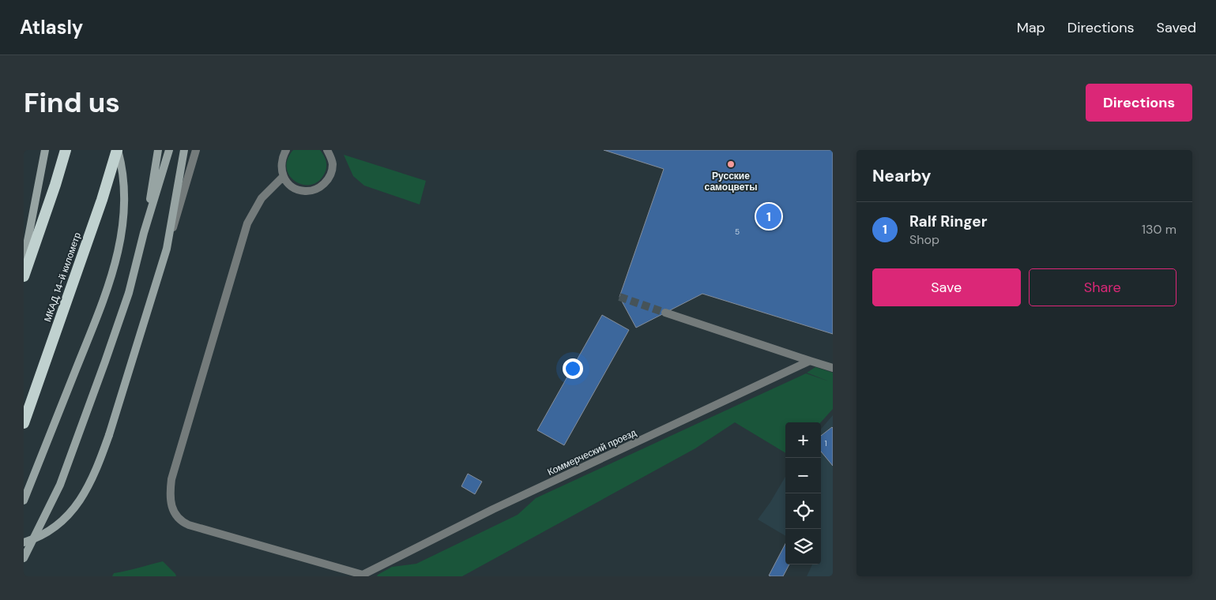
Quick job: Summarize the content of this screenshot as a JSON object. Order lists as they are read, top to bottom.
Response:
{
  "streets": {
    "highway": ["МКАД, 14-й километр"],
    "street": ["Коммерческий проезд"]
  },
  "places": ["Русские самоцветы"],
  "house_numbers": ["5", "1"],
  "page": {
    "header": "Atlasly",
    "nav": ["Map", "Directions", "Saved"],
    "buttons": [
      "Directions",
      ["Save", "Share"]
    ],
    "title": "Find us",
    "heading": "Nearby",
    "list": [
      {
        "mark": "1",
        "name": "Ralf Ringer",
        "note": "Shop",
        "value": "130 m"
      }
    ],
    "pins": "1",
    "map_buttons": ["+", "−"]
  }
}
